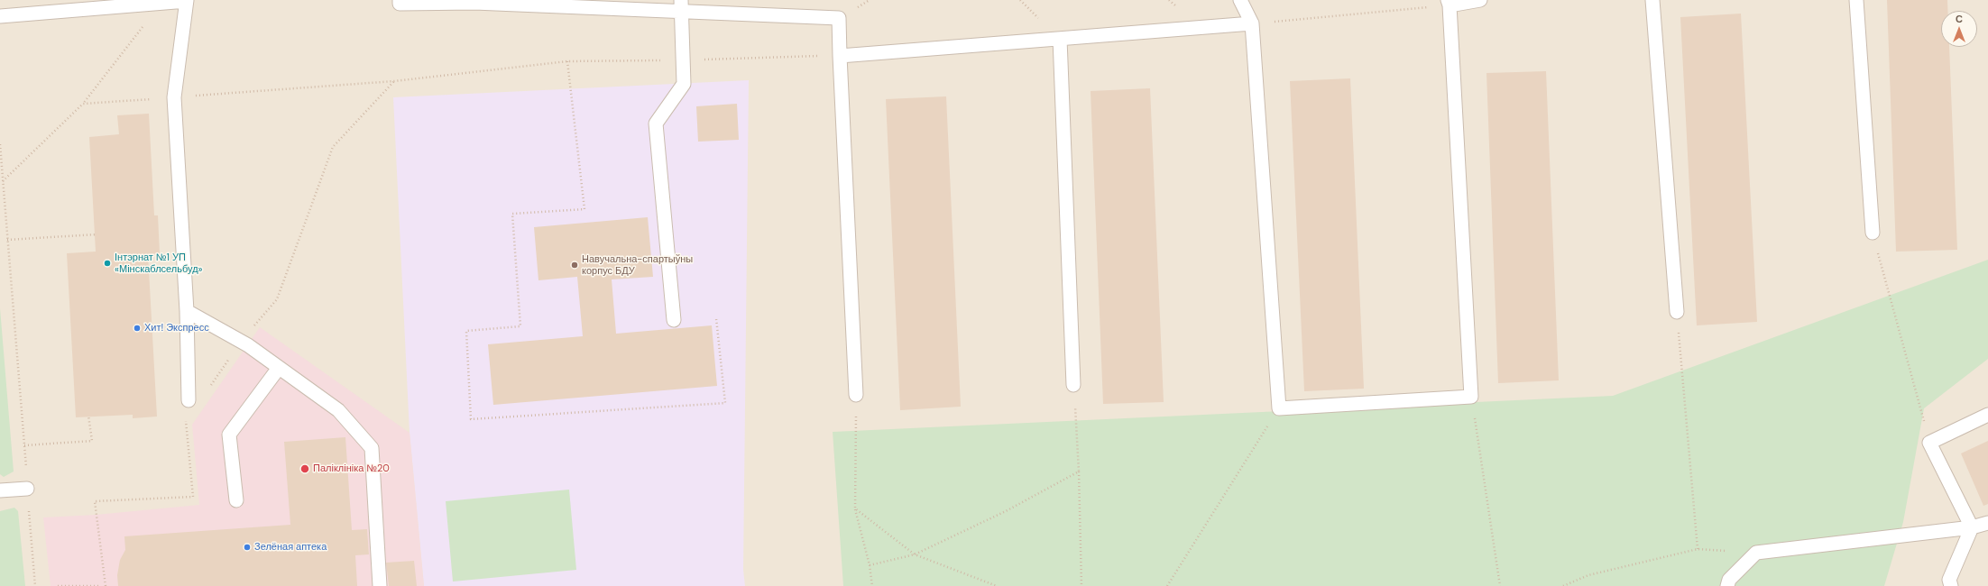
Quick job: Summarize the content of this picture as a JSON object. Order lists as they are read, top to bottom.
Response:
{
  "places": [
    "Інтэрнат №1 УП «Мінскаблсельбуд»",
    "Навучальна-спартыўны корпус БДУ",
    "Хит! Экспресс",
    "Паліклініка №20",
    "Зелёная аптека"
  ],
  "north": "top"
}
